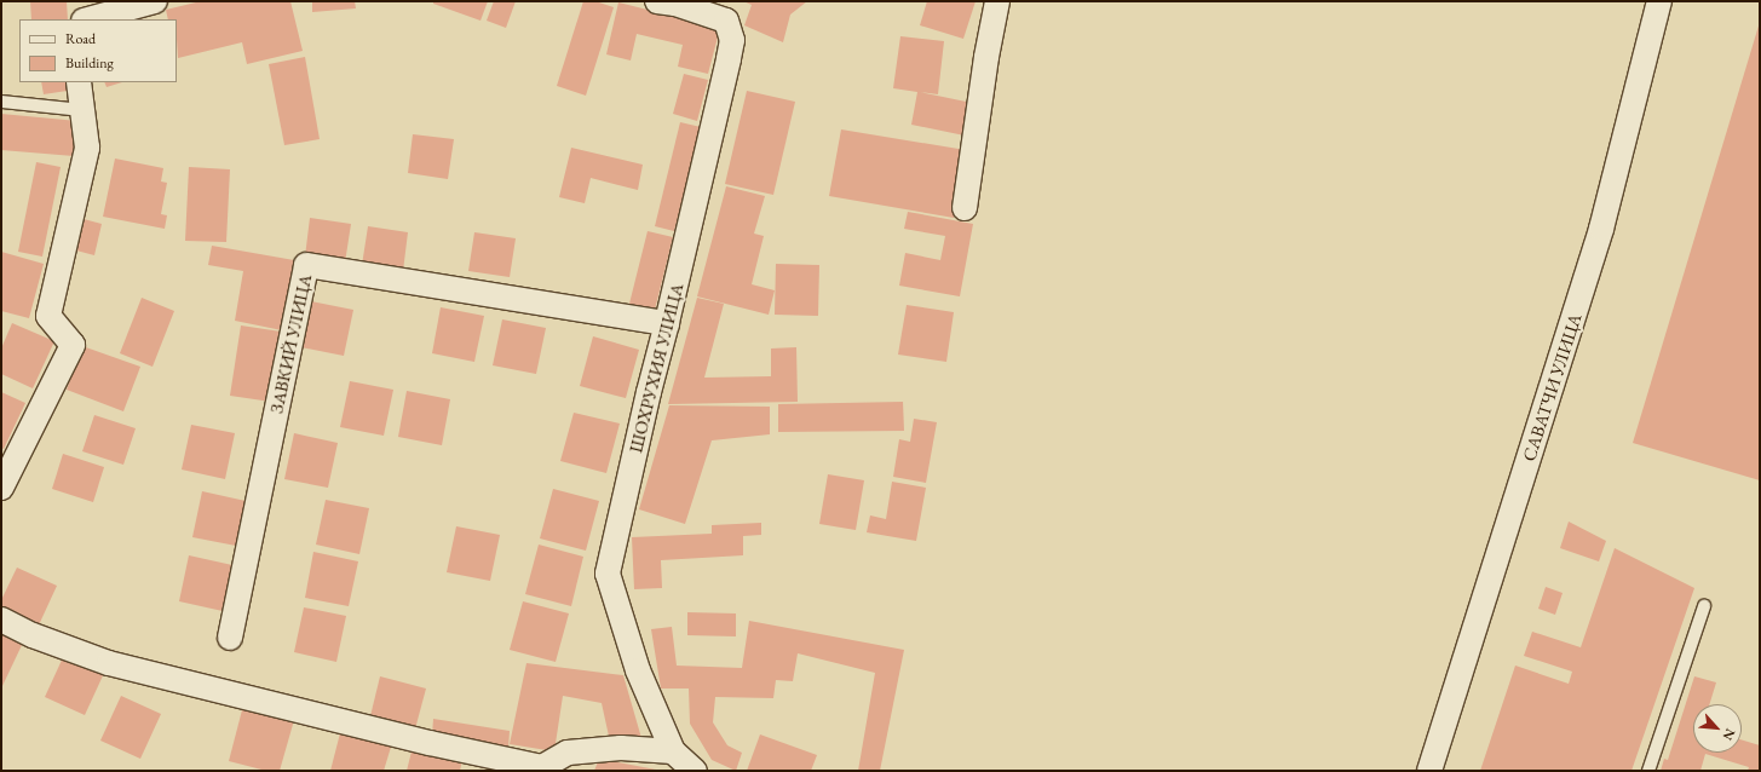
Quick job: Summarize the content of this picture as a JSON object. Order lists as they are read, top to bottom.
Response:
{
  "streets": {
    "street": ["ЗАВКИЙ УЛИЦА", "ШОХРУХИЯ УЛИЦА", "САВАТЧИ УЛИЦА"]
  },
  "crossings": [
    ["ЗАВКИЙ УЛИЦА", "ШОХРУХИЯ УЛИЦА"]
  ],
  "legend": ["Road", "Building"],
  "north": "bottom right"
}
